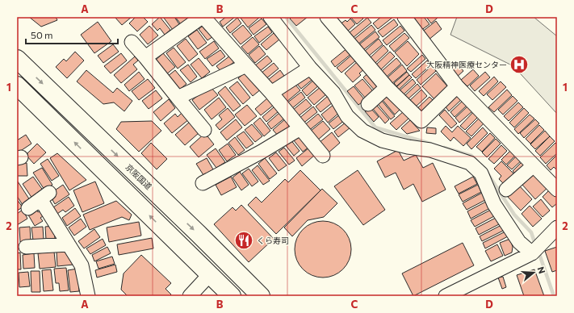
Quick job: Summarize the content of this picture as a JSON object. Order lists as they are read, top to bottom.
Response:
{
  "streets": {
    "highway": ["京阪国道"]
  },
  "places": {
    "hospital": ["大阪精神医療センター"],
    "restaurant": ["くら寿司"]
  },
  "scale_bar": "50 m",
  "north": "right",
  "grid": {
    "columns": [
      "A",
      "B",
      "C",
      "D"
    ],
    "rows": ["1", "2"]
  }
}
